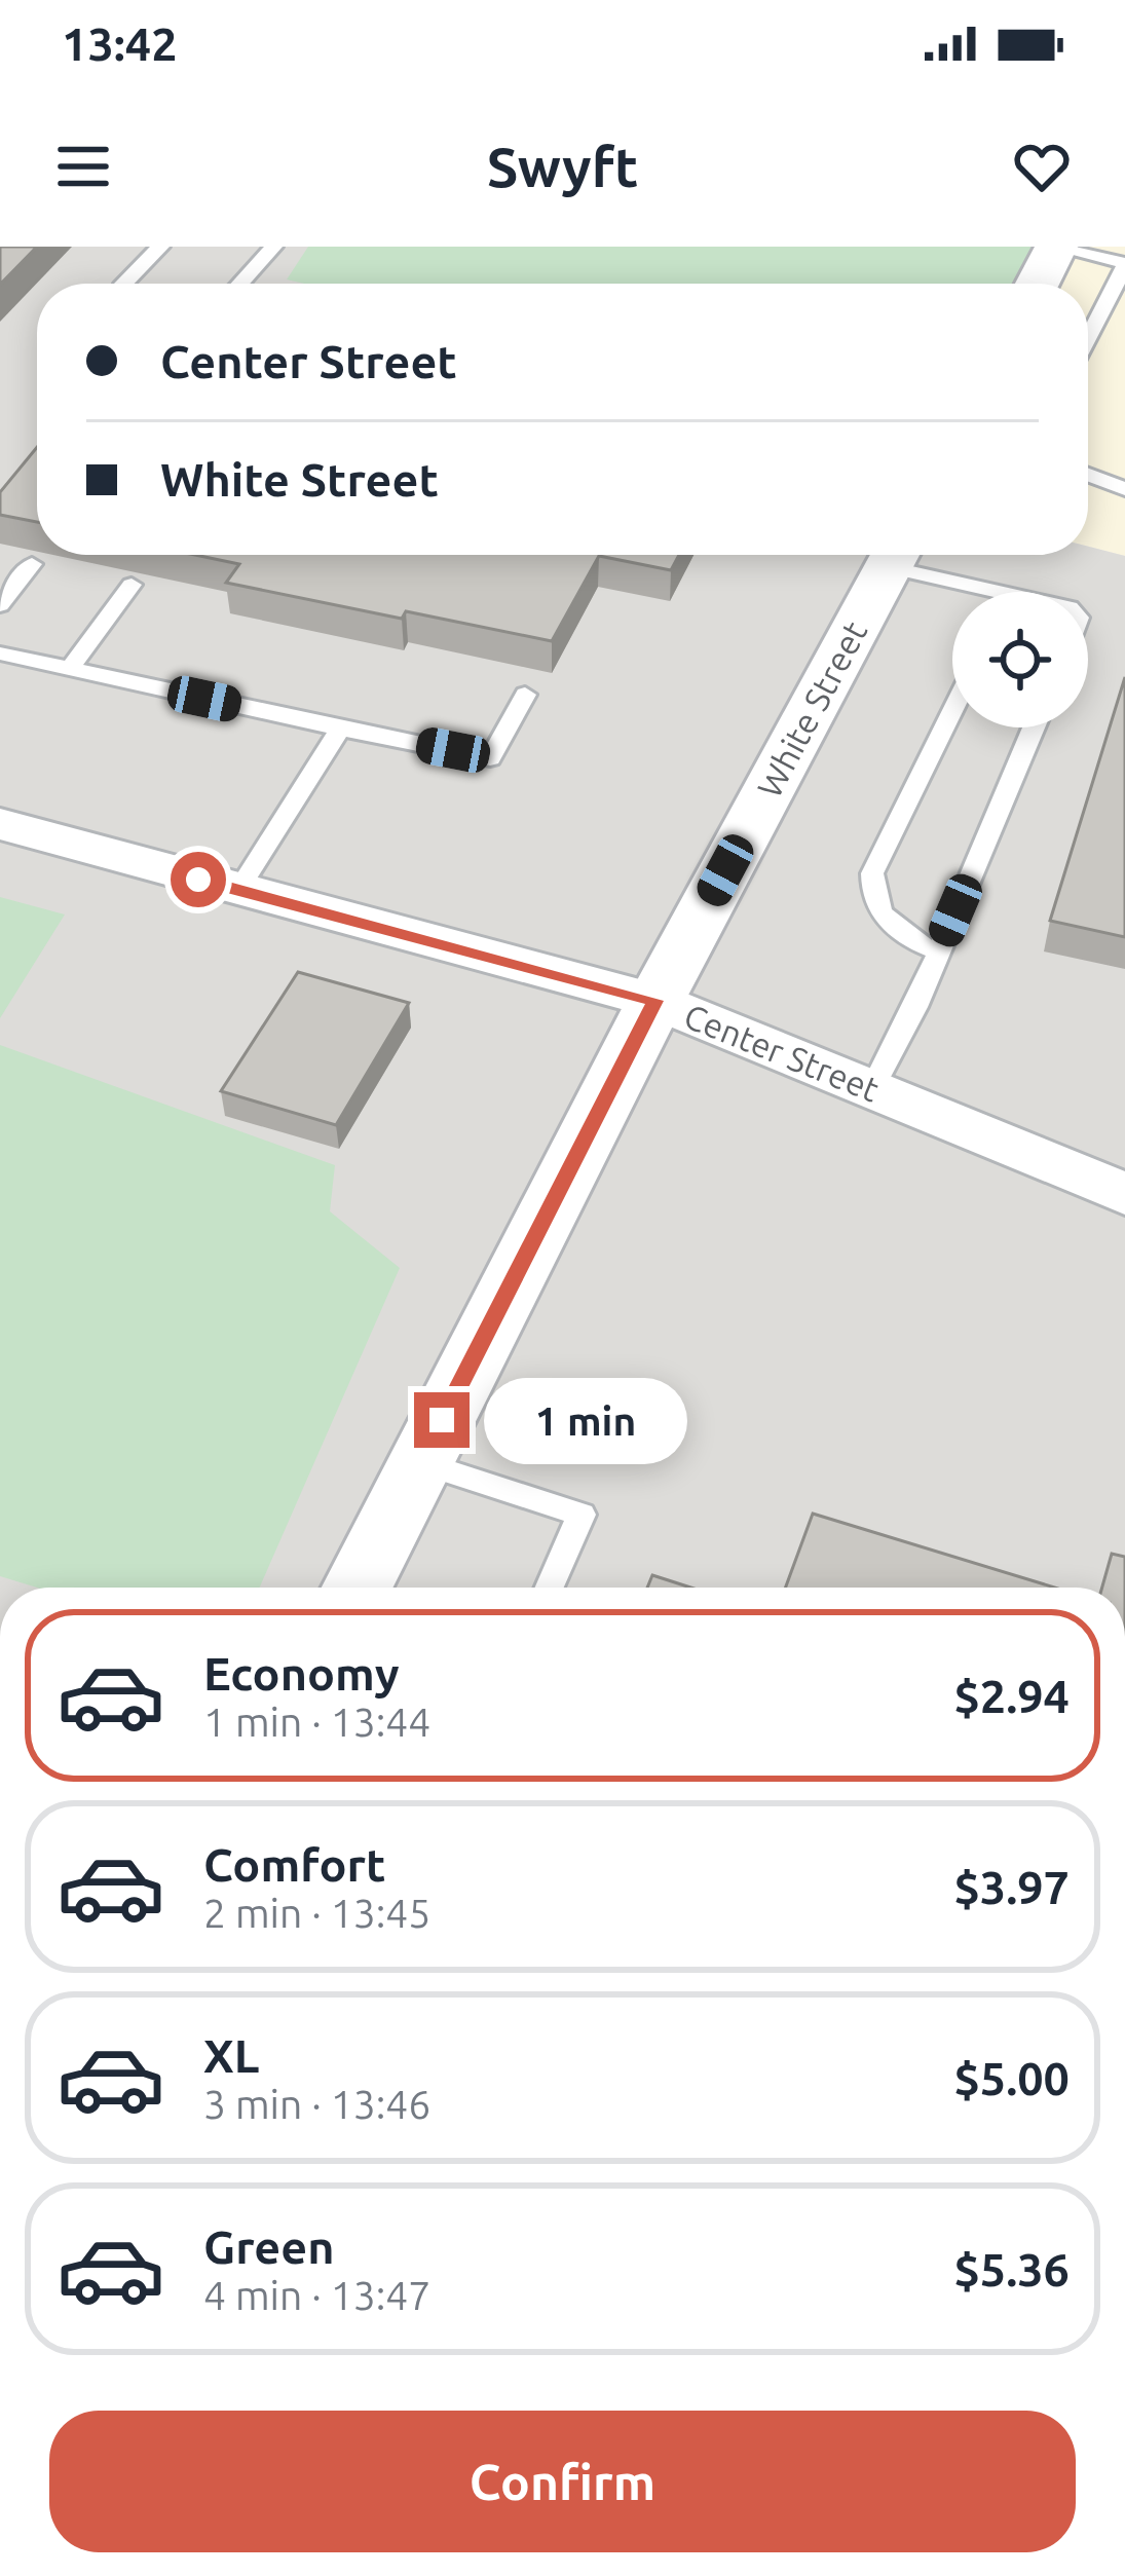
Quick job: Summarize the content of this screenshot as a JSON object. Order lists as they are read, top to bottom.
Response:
{
  "streets": {
    "street": ["White Street", "Center Street"]
  },
  "crossings": [
    ["White Street", "Center Street"]
  ],
  "page": {
    "status": "13:42",
    "header": "Swyft",
    "banner": ["Center Street", "White Street"],
    "bubble": "1 min",
    "list": [
      {
        "name": "Economy",
        "note": "1 min · 13:44",
        "value": "$2.94"
      },
      {
        "name": "Comfort",
        "note": "2 min · 13:45",
        "value": "$3.97"
      },
      {
        "name": "XL",
        "note": "3 min · 13:46",
        "value": "$5.00"
      },
      {
        "name": "Green",
        "note": "4 min · 13:47",
        "value": "$5.36"
      }
    ],
    "buttons": "Confirm"
  }
}
